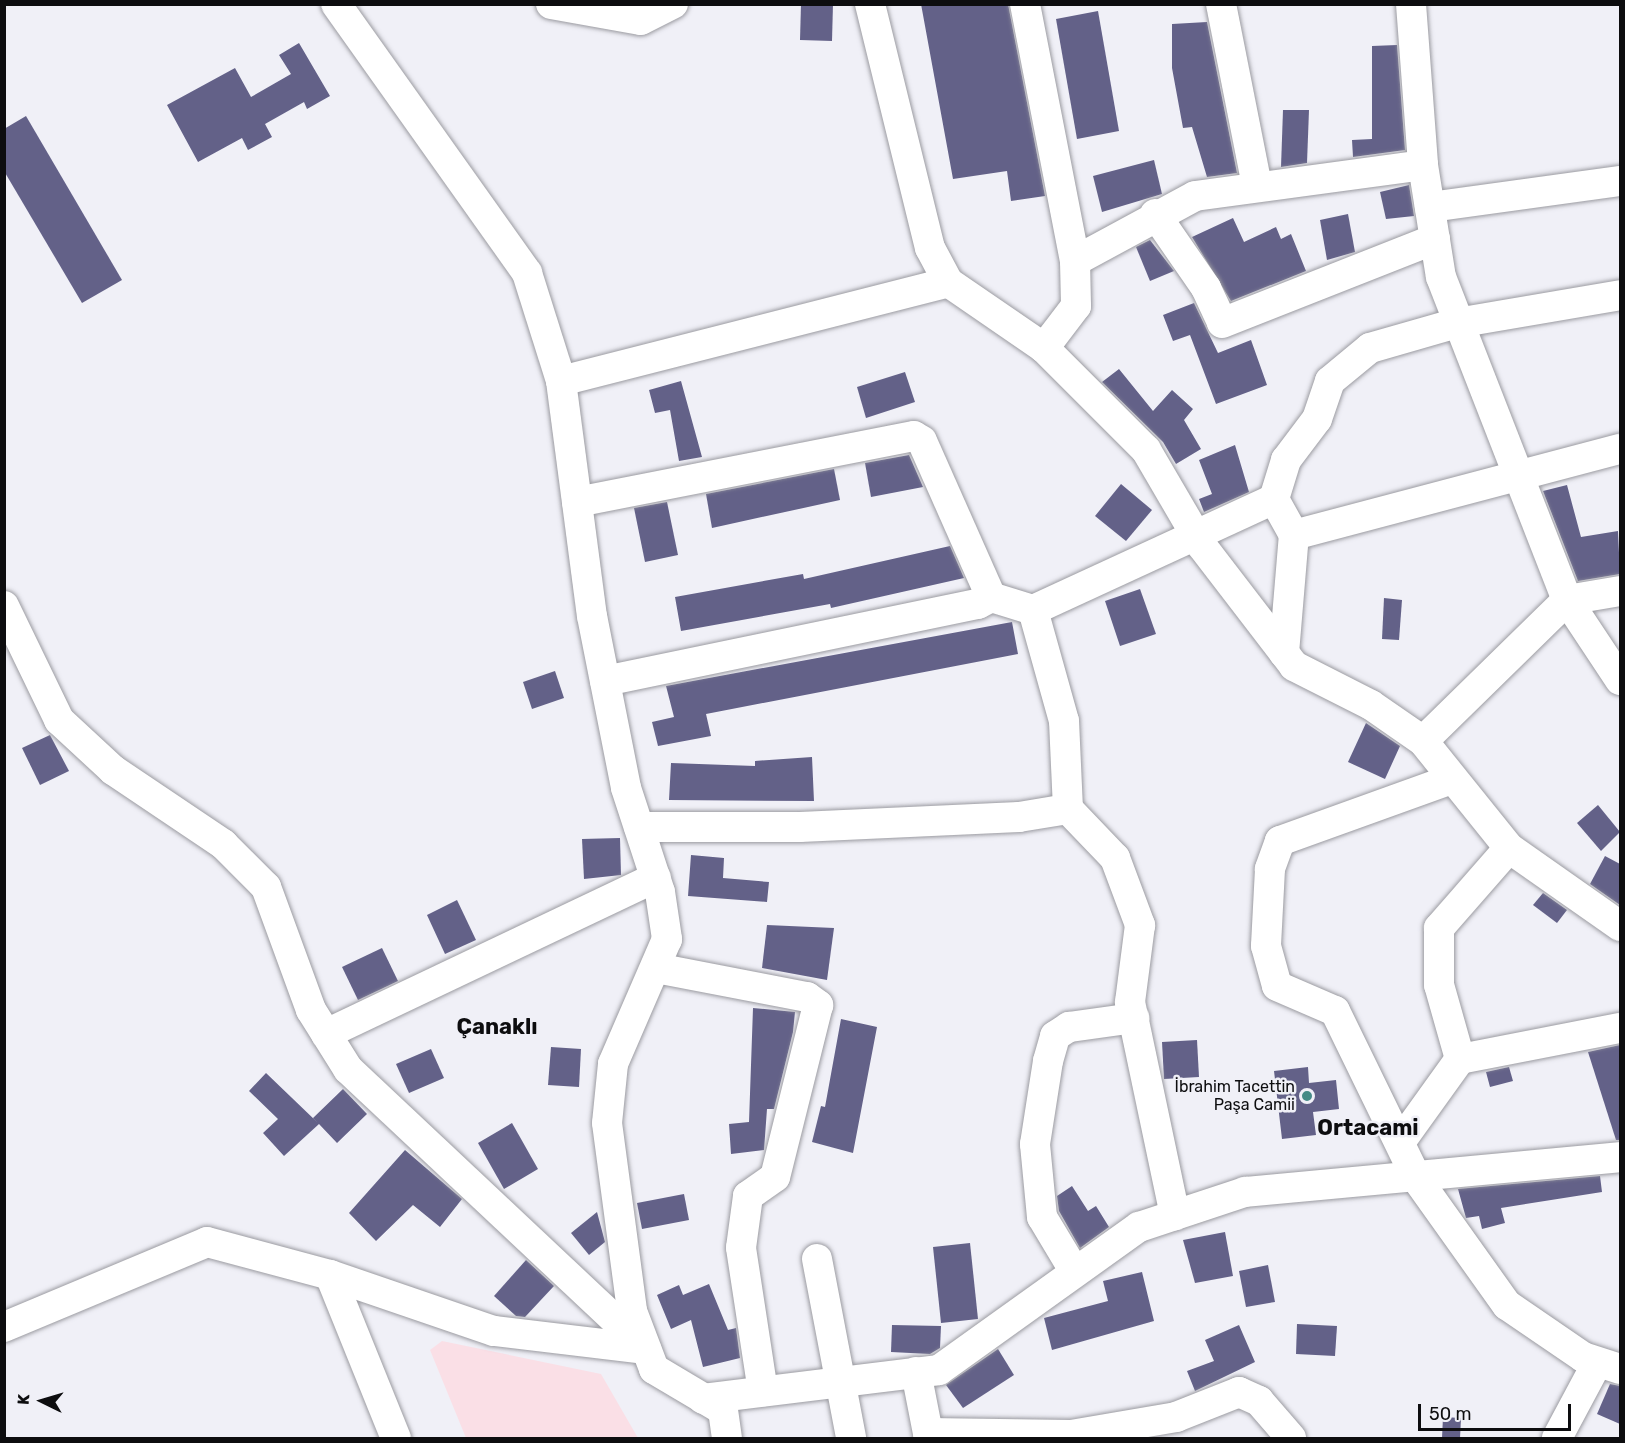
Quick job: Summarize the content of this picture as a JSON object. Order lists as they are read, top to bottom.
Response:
{
  "districts": ["Çanaklı", "Ortacami"],
  "places": ["İbrahim Tacettin Paşa Camii"],
  "scale_bar": "50 m",
  "north": "left"
}
